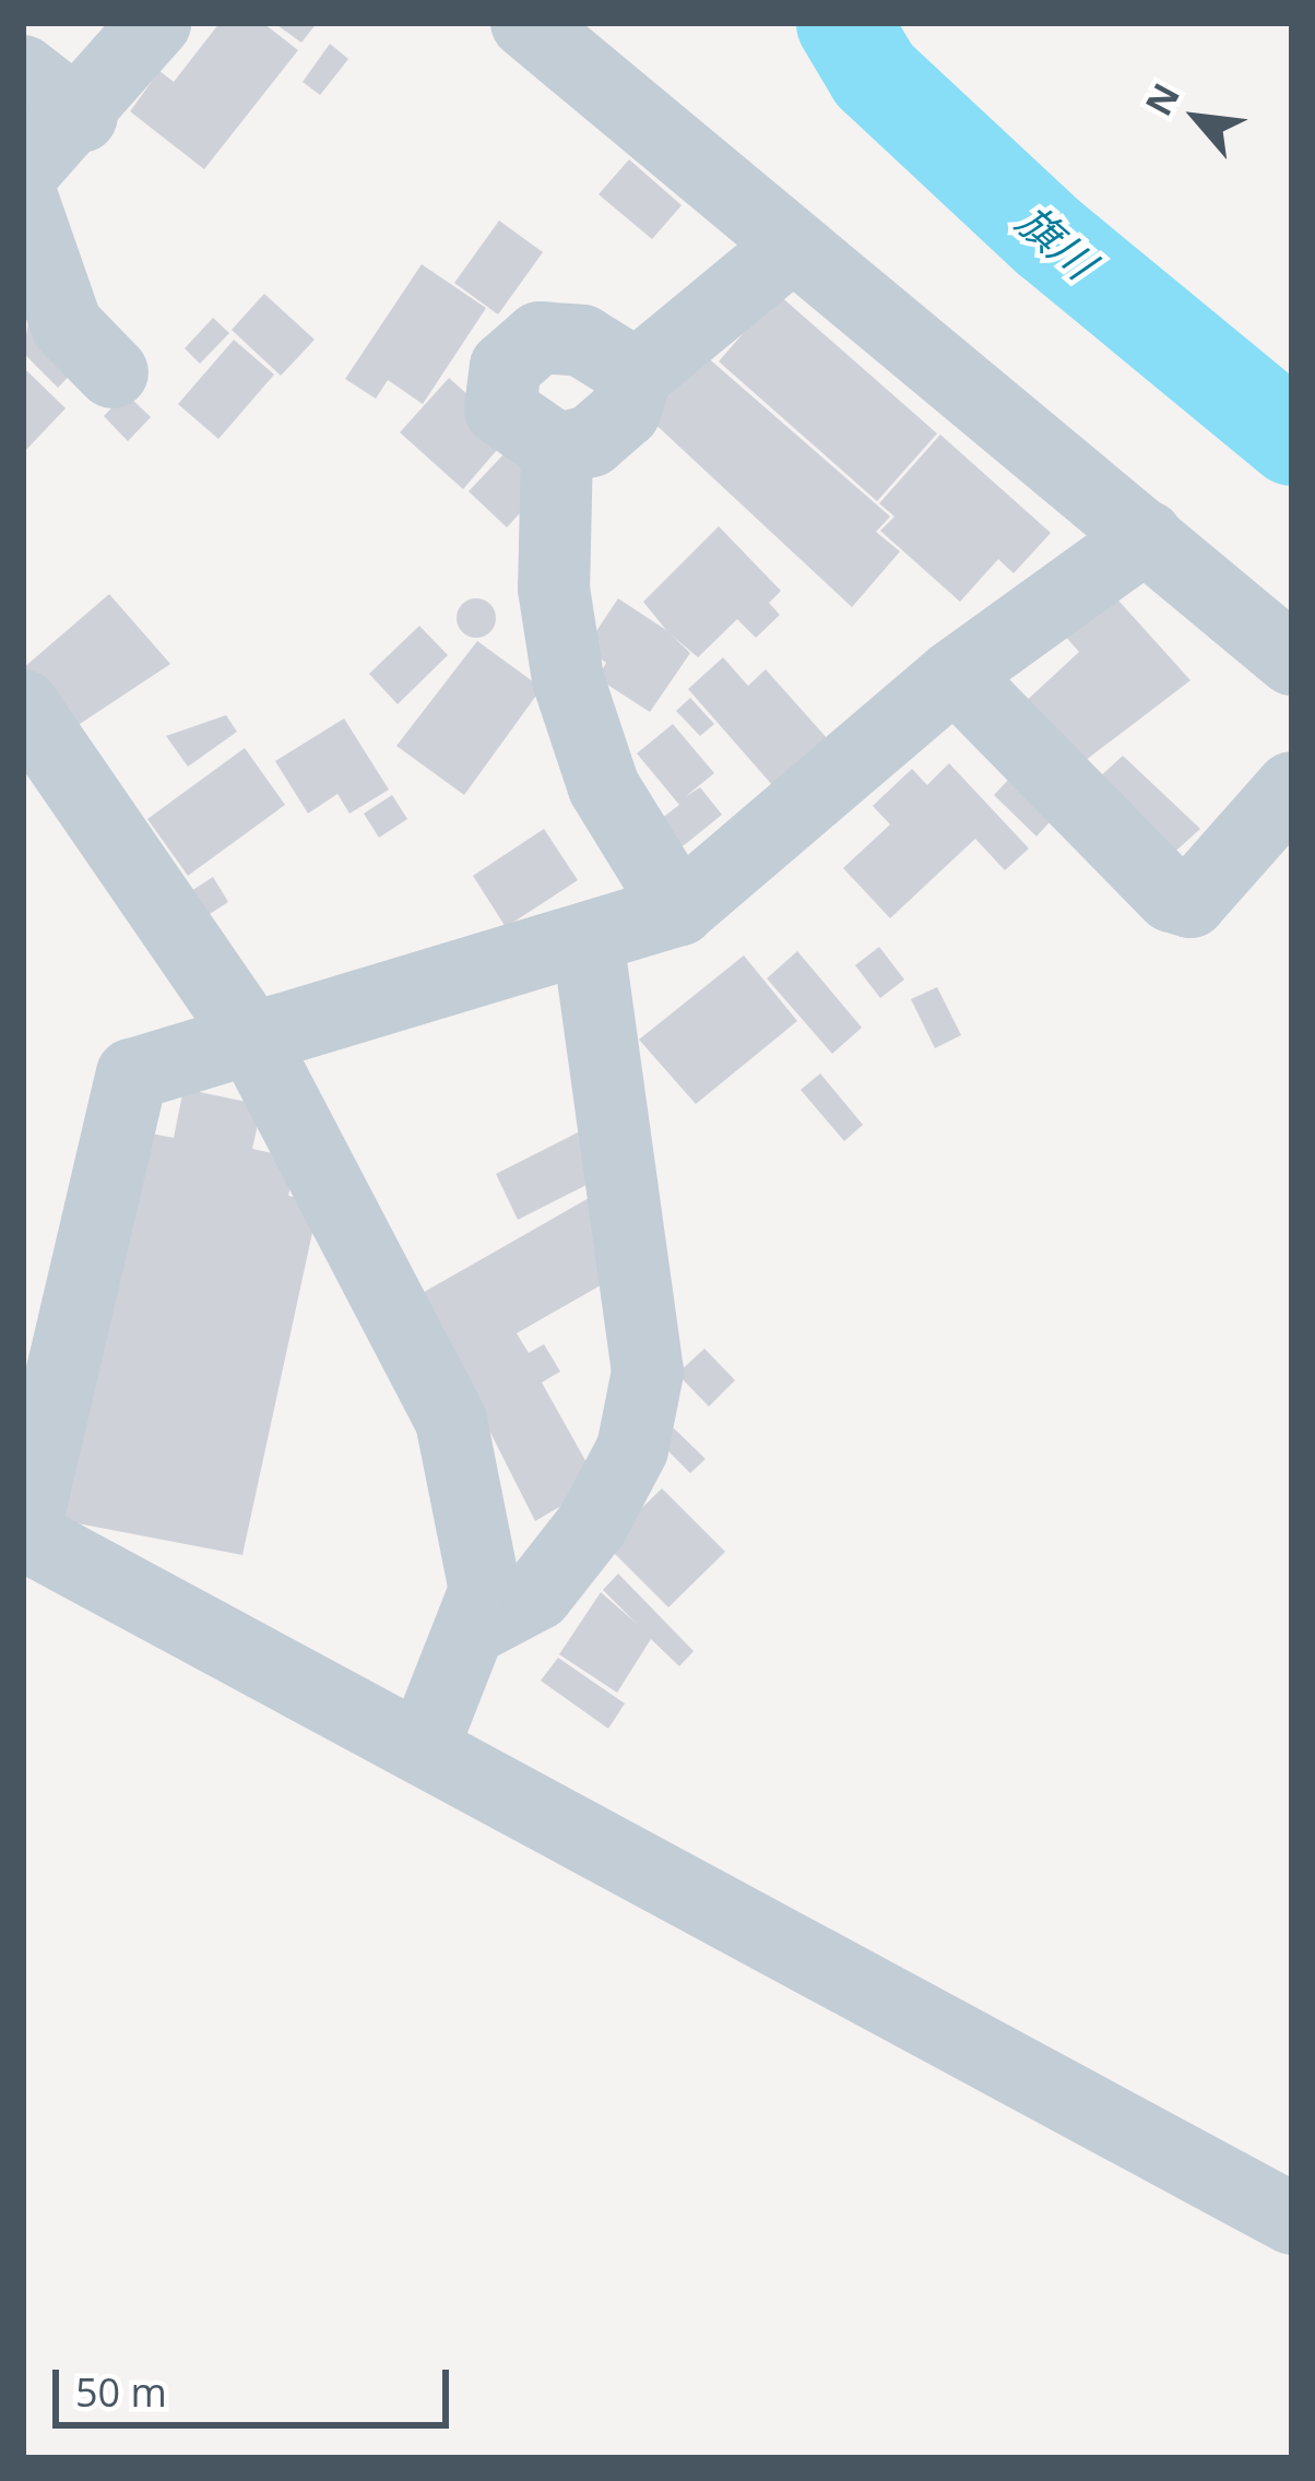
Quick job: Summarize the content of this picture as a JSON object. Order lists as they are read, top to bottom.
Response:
{
  "water": ["旗川"],
  "scale_bar": "50 m",
  "north": "top left"
}
